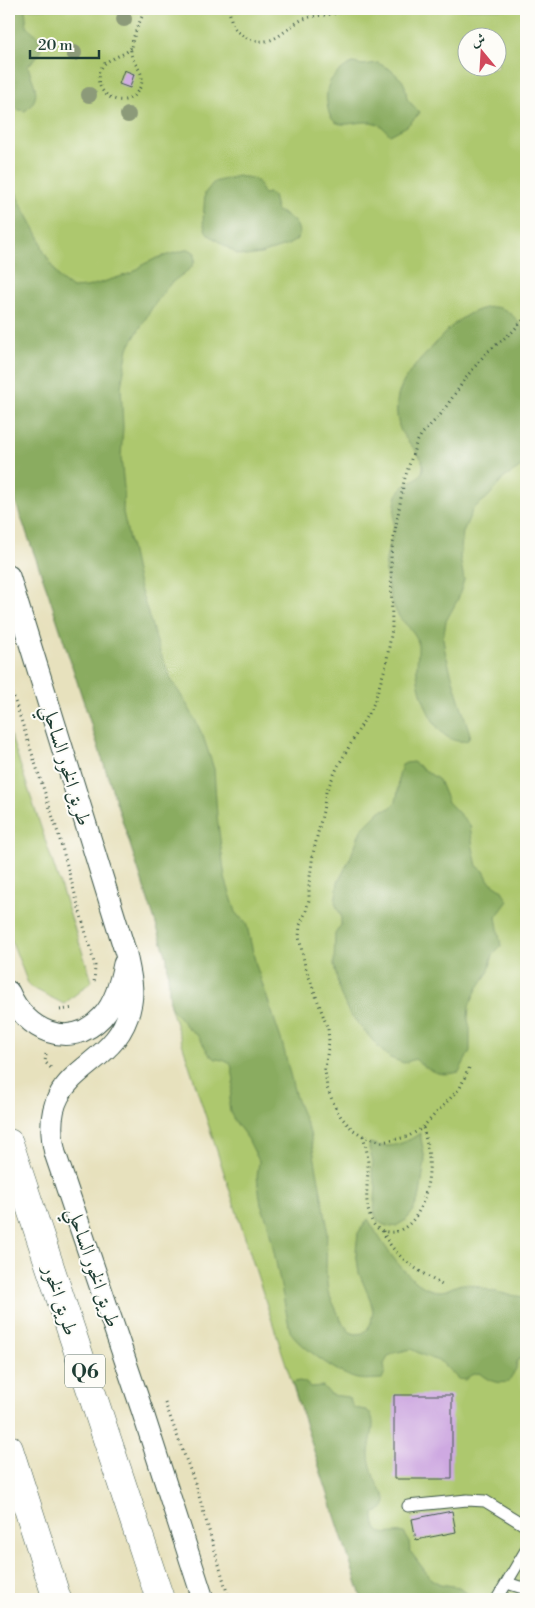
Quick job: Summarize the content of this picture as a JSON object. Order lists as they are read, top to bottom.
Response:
{
  "streets": {
    "highway": ["طريق الخور", "Q6"],
    "street": ["طريق الخور الساحلي"]
  },
  "scale_bar": "20 m",
  "north": "top"
}
